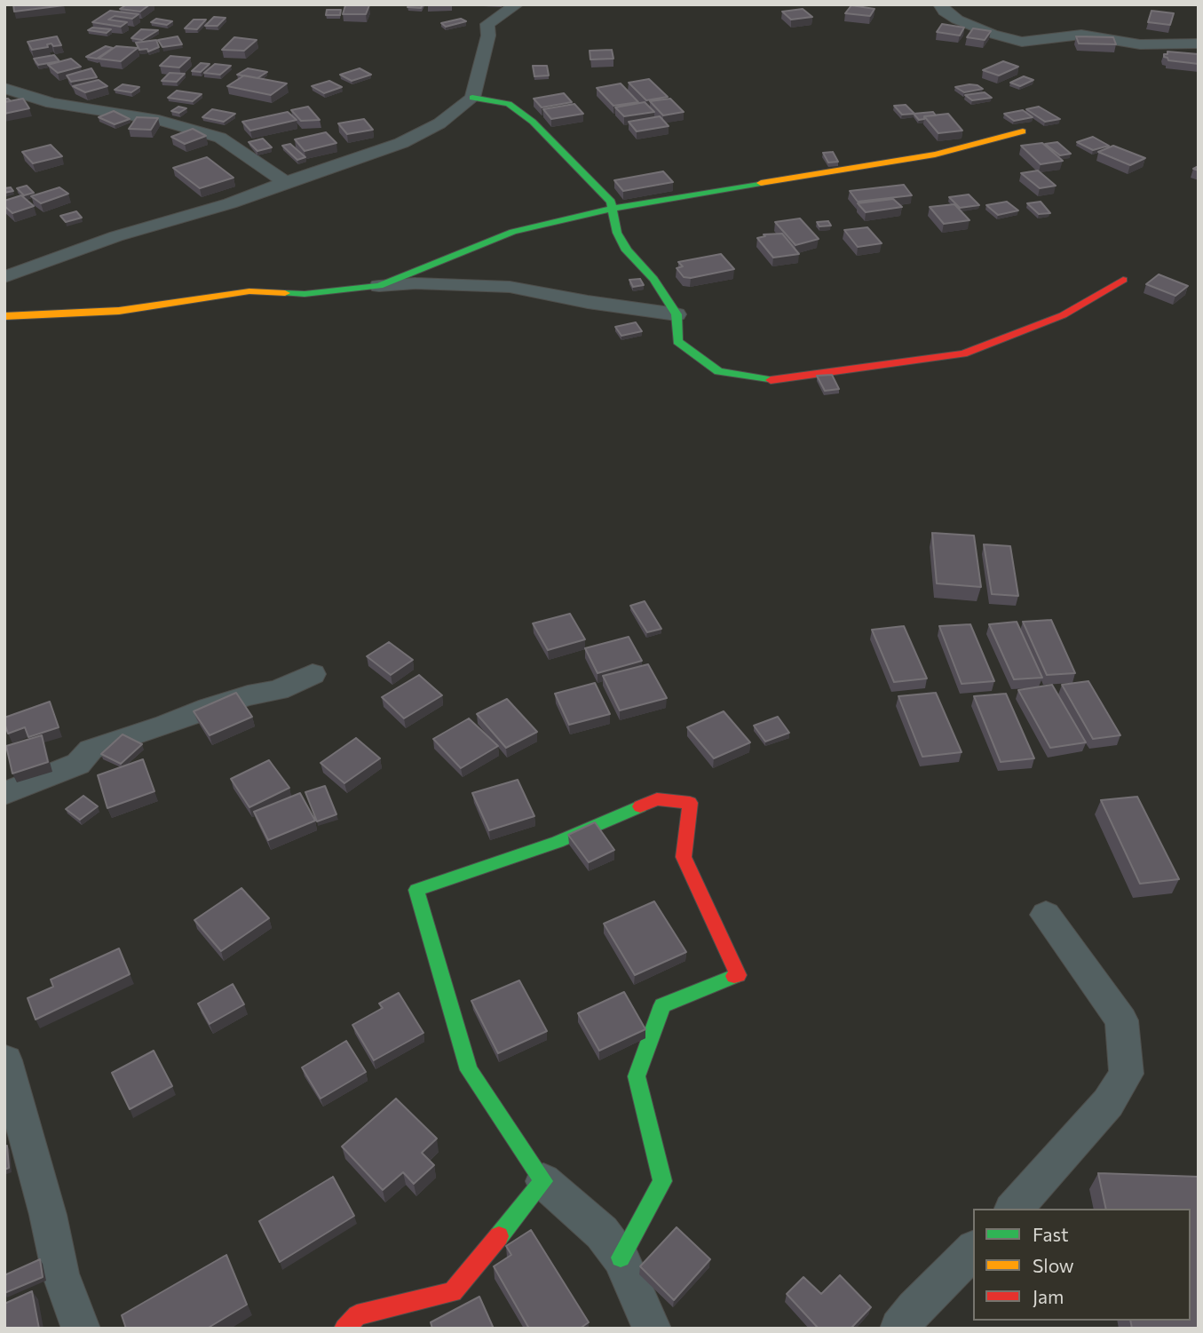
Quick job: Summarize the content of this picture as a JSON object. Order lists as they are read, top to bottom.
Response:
{
  "legend": ["Fast", "Slow", "Jam"]
}
